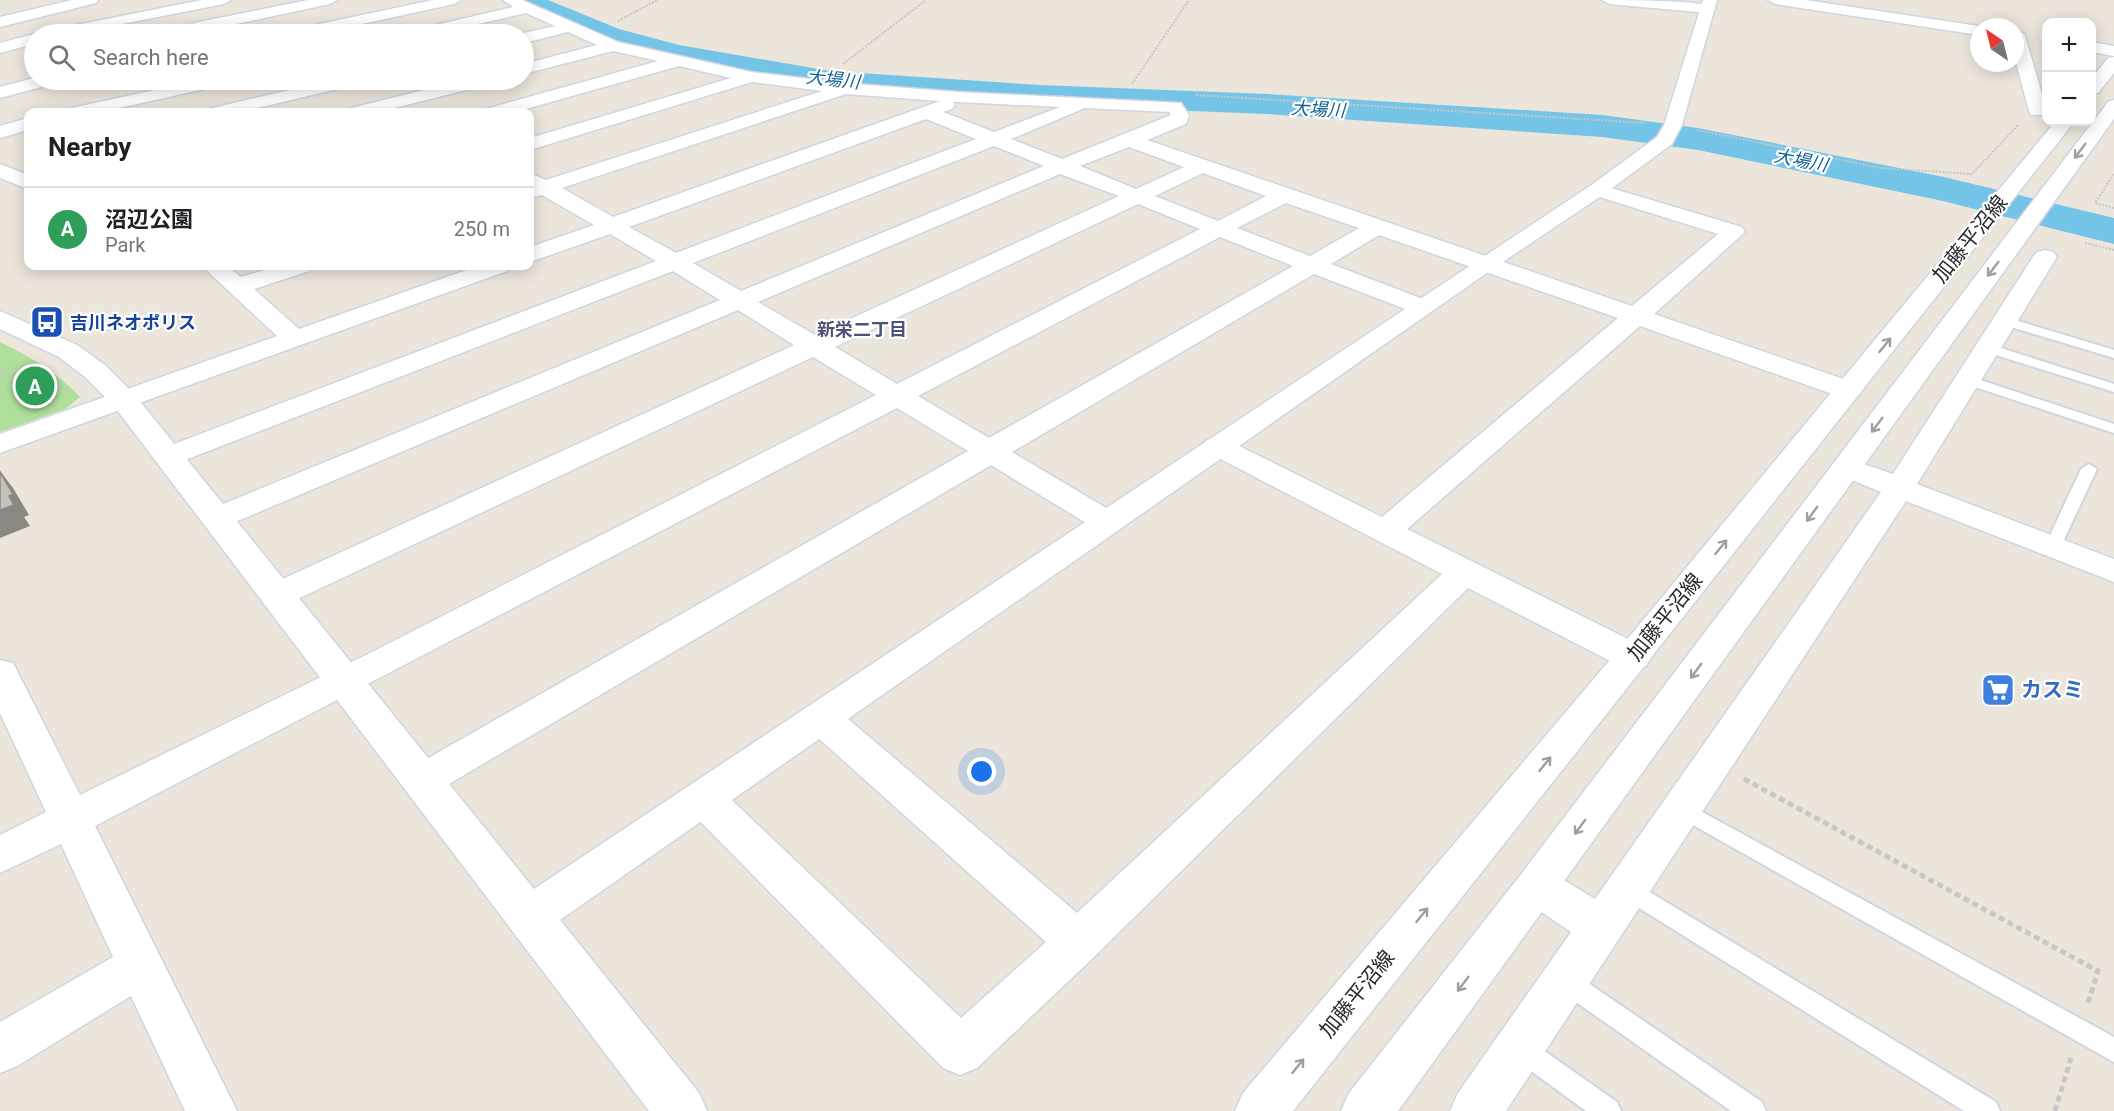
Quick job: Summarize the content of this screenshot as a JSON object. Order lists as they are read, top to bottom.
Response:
{
  "streets": {
    "street": ["加藤平沼線"]
  },
  "districts": ["新栄二丁目"],
  "water": ["大場川"],
  "places": {
    "bus stop": ["吉川ネオポリス"],
    "supermarket": ["カスミ"]
  },
  "north": "top left",
  "page": {
    "map_buttons": ["+", "−"],
    "search": "Search here",
    "heading": "Nearby",
    "list": [
      {
        "mark": "A",
        "name": "沼辺公園",
        "note": "Park",
        "value": "250 m"
      }
    ],
    "pins": "A"
  }
}
